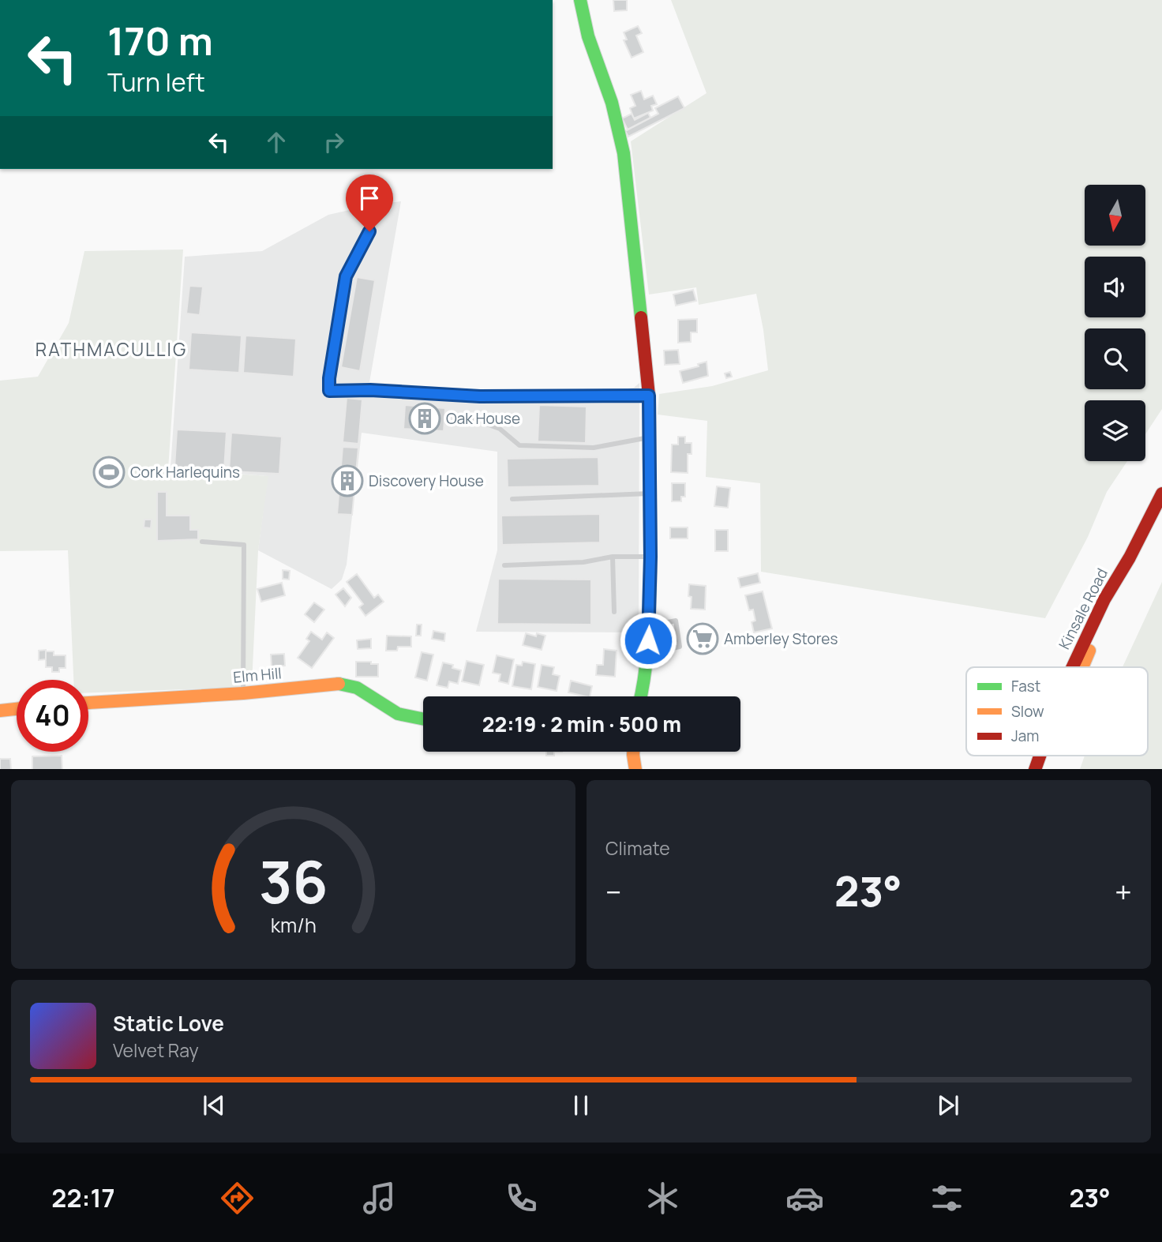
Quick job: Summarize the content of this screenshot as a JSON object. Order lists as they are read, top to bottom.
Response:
{
  "streets": {
    "street": ["Kinsale Road", "Elm Hill"]
  },
  "districts": ["RATHMACULLIG"],
  "places": {
    "building": ["Oak House", "Discovery House"],
    "sports": ["Cork Harlequins"],
    "supermarket": ["Amberley Stores"]
  },
  "legend": ["Fast", "Slow", "Jam"],
  "north": "bottom",
  "page": {
    "turn": ["170 m", "Turn left"],
    "limit": "40",
    "trip": "22:19 · 2 min · 500 m",
    "tile": "Climate",
    "heat": ["−", "23°", "+"],
    "song": ["Static Love", "Velvet Ray"],
    "tabs": ["22:17", "23°"],
    "gauge": ["36", "km/h"]
  }
}
